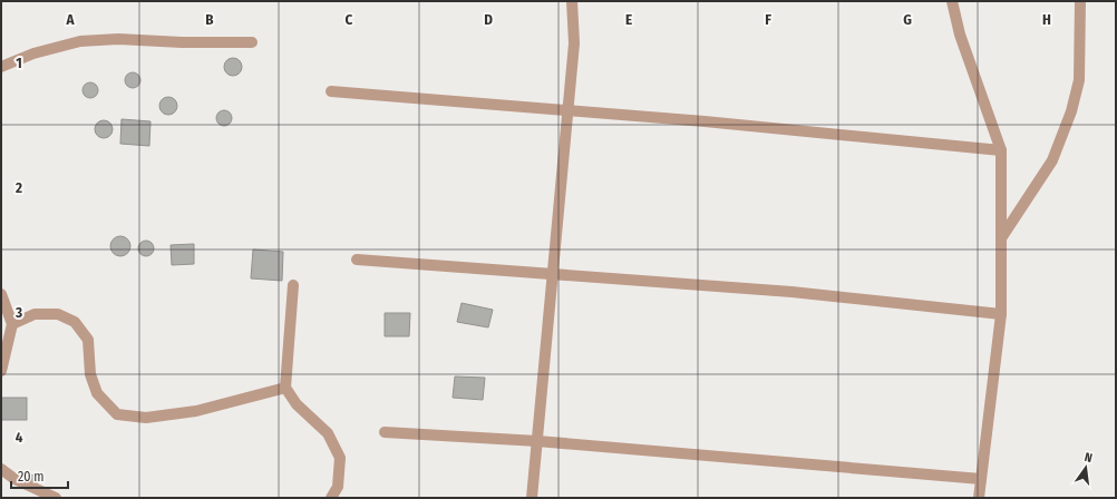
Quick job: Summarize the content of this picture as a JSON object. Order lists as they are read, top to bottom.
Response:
{
  "scale_bar": "20 m",
  "north": "top",
  "grid": {
    "columns": [
      "A",
      "B",
      "C",
      "D",
      "E",
      "F",
      "G",
      "H"
    ],
    "rows": [
      "1",
      "2",
      "3",
      "4"
    ]
  }
}
